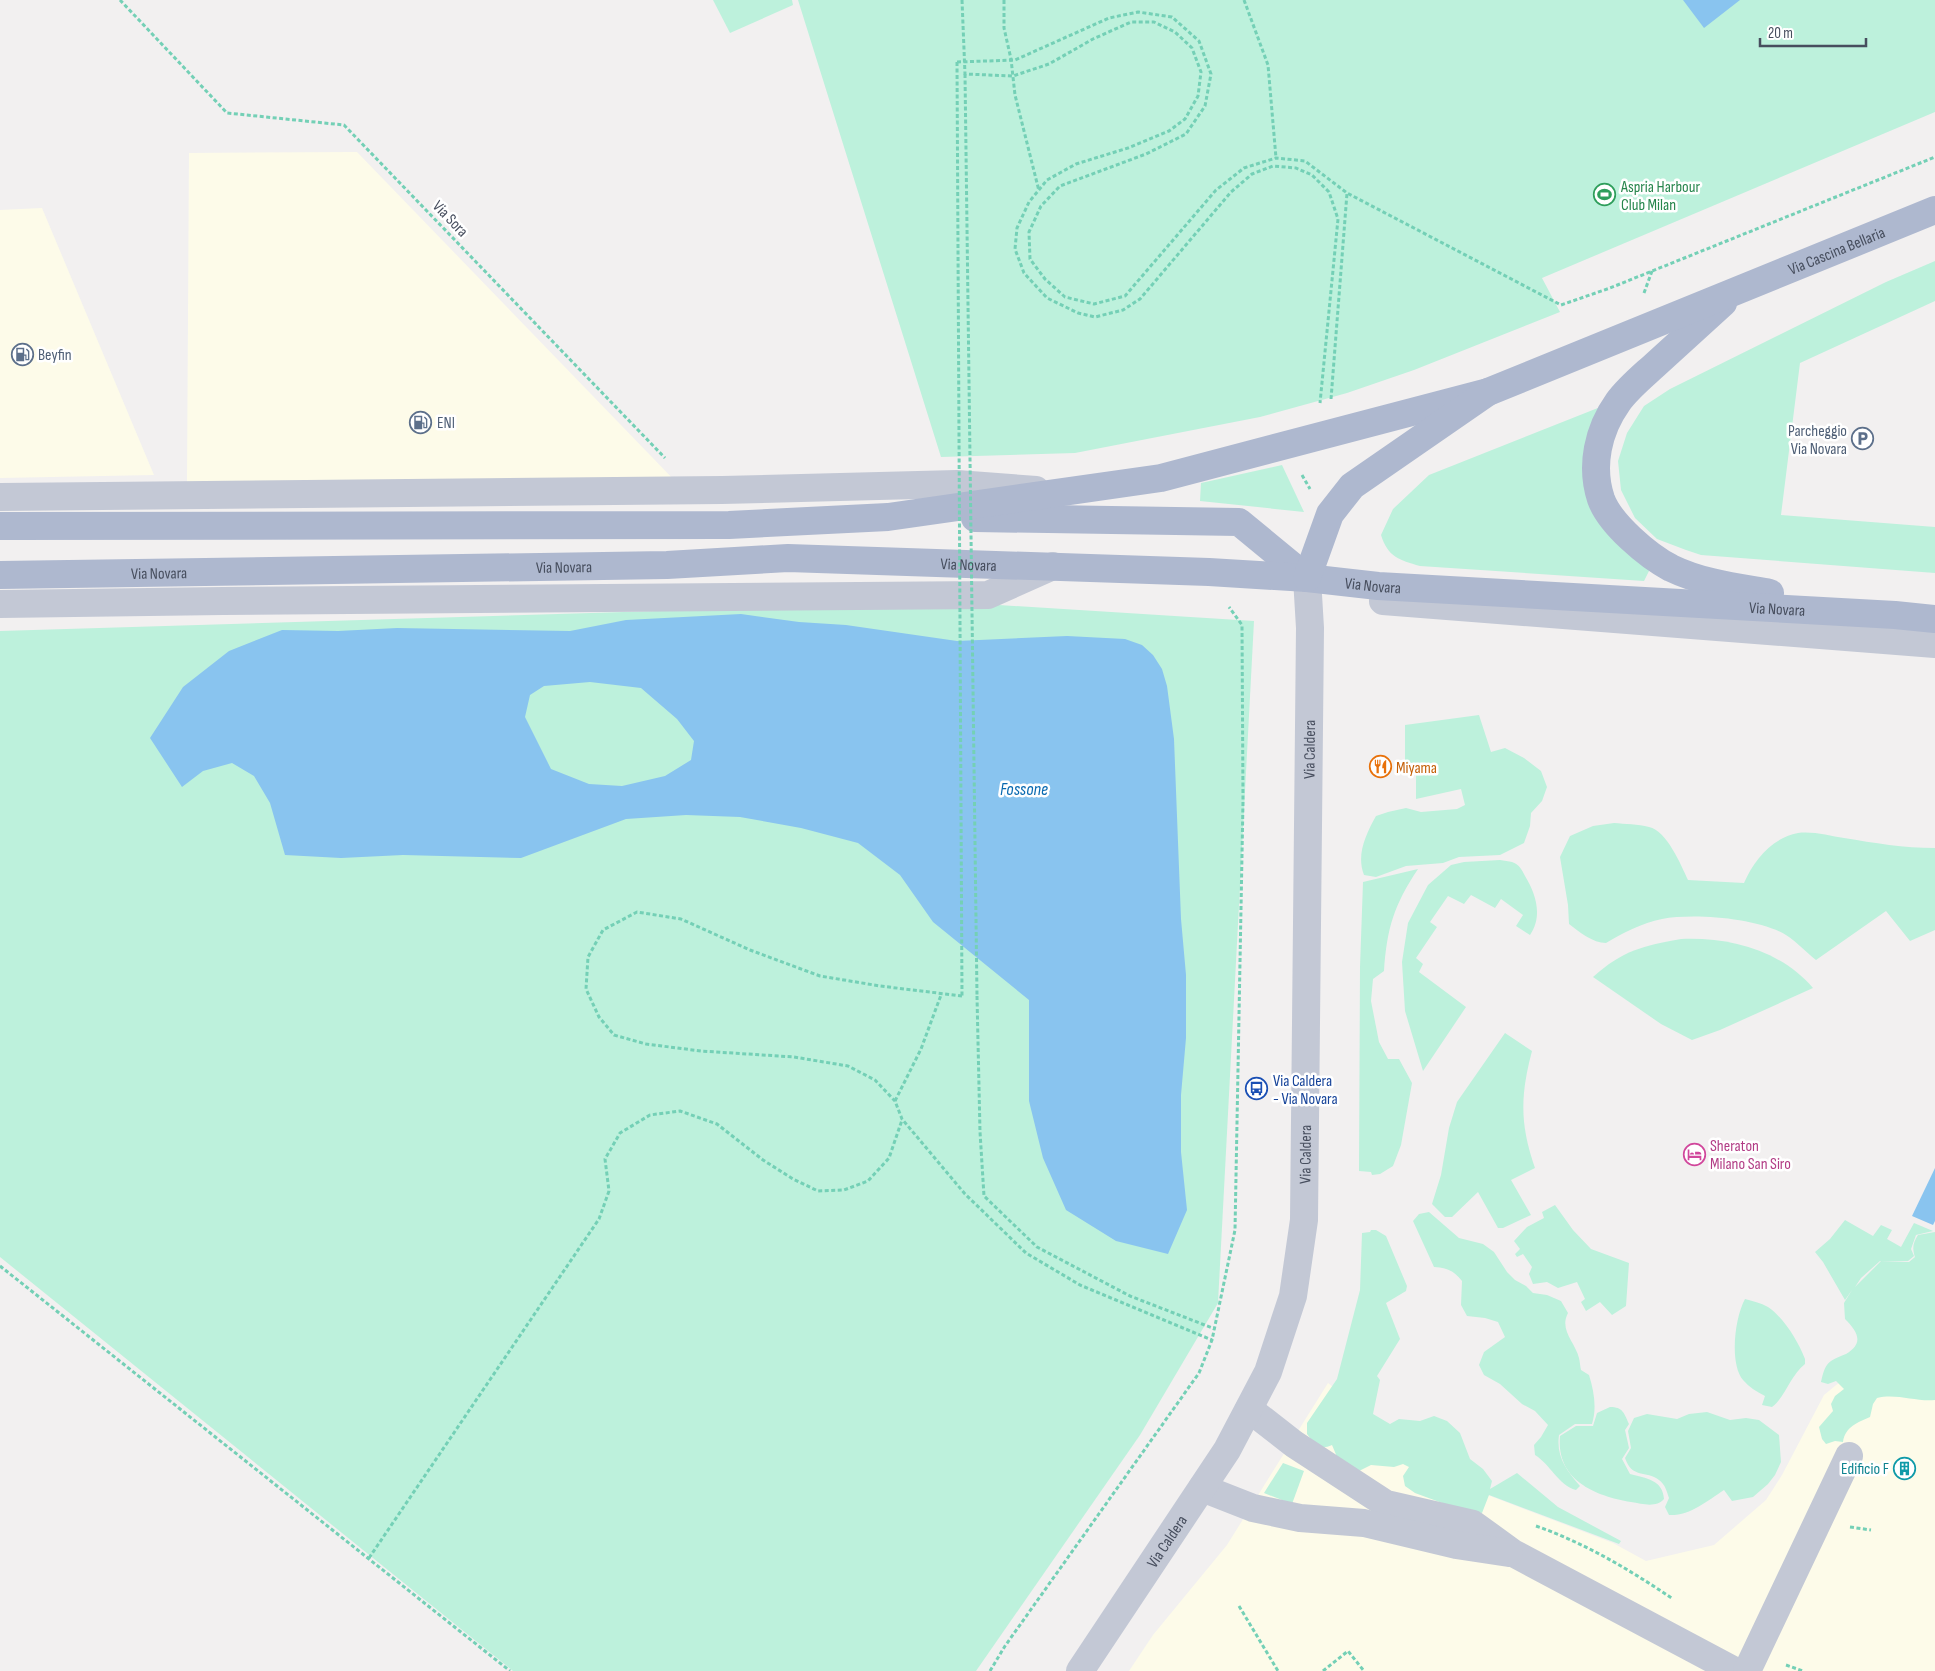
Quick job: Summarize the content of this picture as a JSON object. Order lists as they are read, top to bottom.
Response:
{
  "streets": {
    "main road": ["Via Cascina Bellaria", "Via Novara"],
    "street": ["Via Caldera"],
    "path": ["Via Sora"]
  },
  "crossings": [
    ["Via Novara", "Via Caldera"]
  ],
  "water": ["Fossone"],
  "places": {
    "sports": ["Aspria Harbour Club Milan"],
    "fuel station": ["Beyfin", "ENI"],
    "parking": ["Parcheggio Via Novara"],
    "restaurant": ["Miyama"],
    "bus stop": ["Via Caldera - Via Novara"],
    "hotel": ["Sheraton Milano San Siro"],
    "building": ["Edificio F"]
  },
  "scale_bar": "20 m"
}
